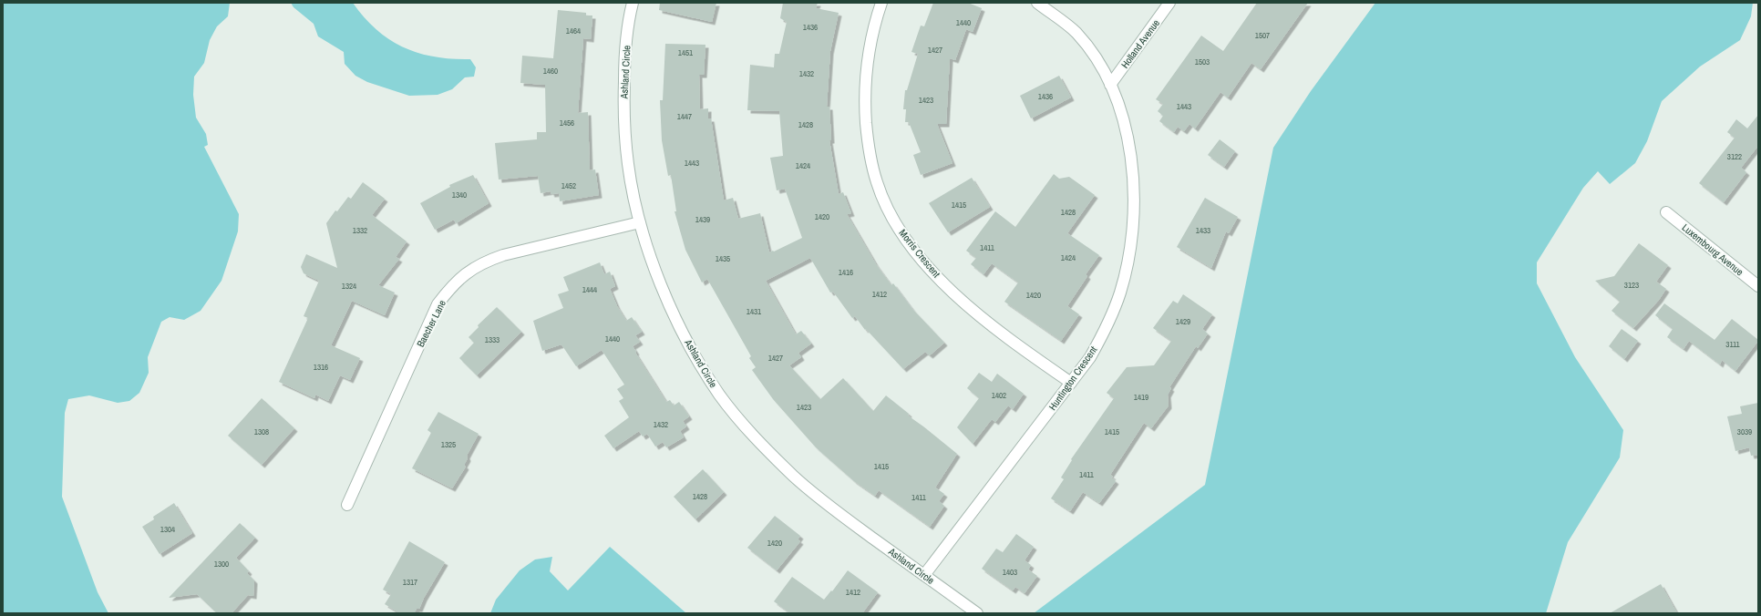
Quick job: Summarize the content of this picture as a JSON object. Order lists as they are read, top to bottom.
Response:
{
  "streets": {
    "street": [
      "Holland Avenue",
      "Ashland Circle",
      "Luxembourg Avenue",
      "Morris Crescent",
      "Baecher Lane",
      "Huntington Crescent"
    ]
  },
  "crossings": [
    ["Holland Avenue", "Huntington Crescent"],
    ["Ashland Circle", "Baecher Lane"],
    ["Ashland Circle", "Huntington Crescent"],
    ["Morris Crescent", "Huntington Crescent"]
  ],
  "house_numbers": [
    "1440",
    "1436",
    "1464",
    "1507",
    "1427",
    "1451",
    "1503",
    "1460",
    "1432",
    "1436",
    "1423",
    "1443",
    "1447",
    "1456",
    "1428",
    "3122",
    "1443",
    "1424",
    "1452",
    "1340",
    "1415",
    "1428",
    "1420",
    "1439",
    "1332",
    "1433",
    "1411",
    "1424",
    "1435",
    "1416",
    "3123",
    "1324",
    "1444",
    "1412",
    "1420",
    "1431",
    "1429",
    "1440",
    "1333",
    "3111",
    "1427",
    "1316",
    "1402",
    "1419",
    "1423",
    "1432",
    "1308",
    "1415",
    "3039",
    "1325",
    "1415",
    "1411",
    "1428",
    "1411",
    "1304",
    "1420",
    "1300",
    "1403",
    "1317",
    "1412"
  ]
}
